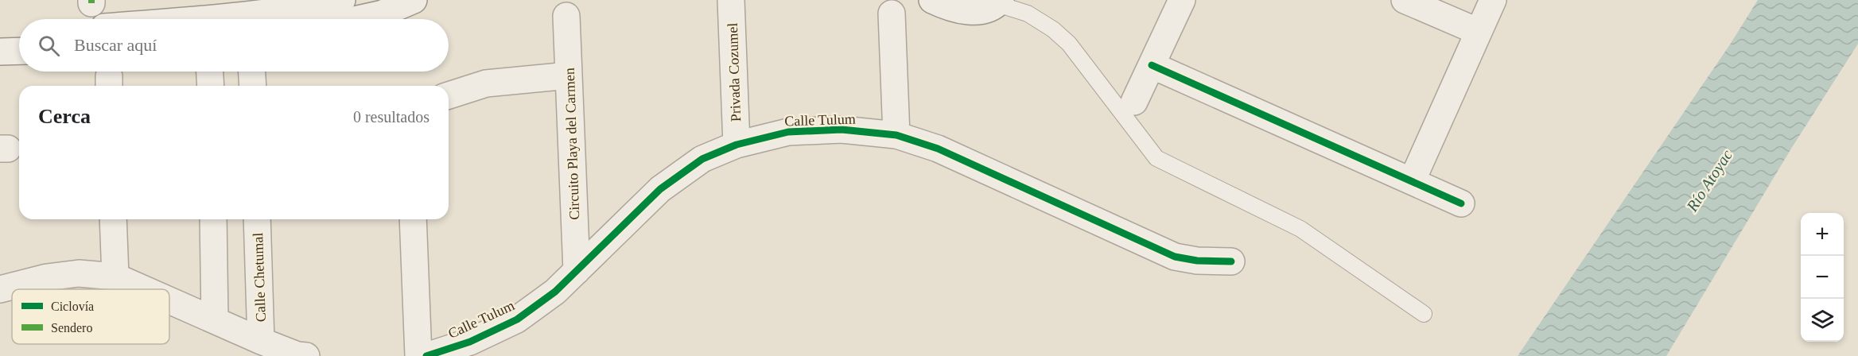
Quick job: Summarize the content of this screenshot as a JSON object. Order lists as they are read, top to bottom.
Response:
{
  "streets": {
    "street": [
      "Privada Cozumel",
      "Calle Tulum",
      "Circuito Playa del Carmen",
      "Calle Chetumal"
    ]
  },
  "crossings": [
    ["Privada Cozumel", "Calle Tulum"],
    ["Calle Tulum", "Circuito Playa del Carmen"]
  ],
  "water": ["Río Atoyac"],
  "legend": ["Ciclovía", "Sendero"],
  "page": {
    "search": "Buscar aquí",
    "heading": ["Cerca", "0 resultados"],
    "map_buttons": ["+", "−"]
  }
}
